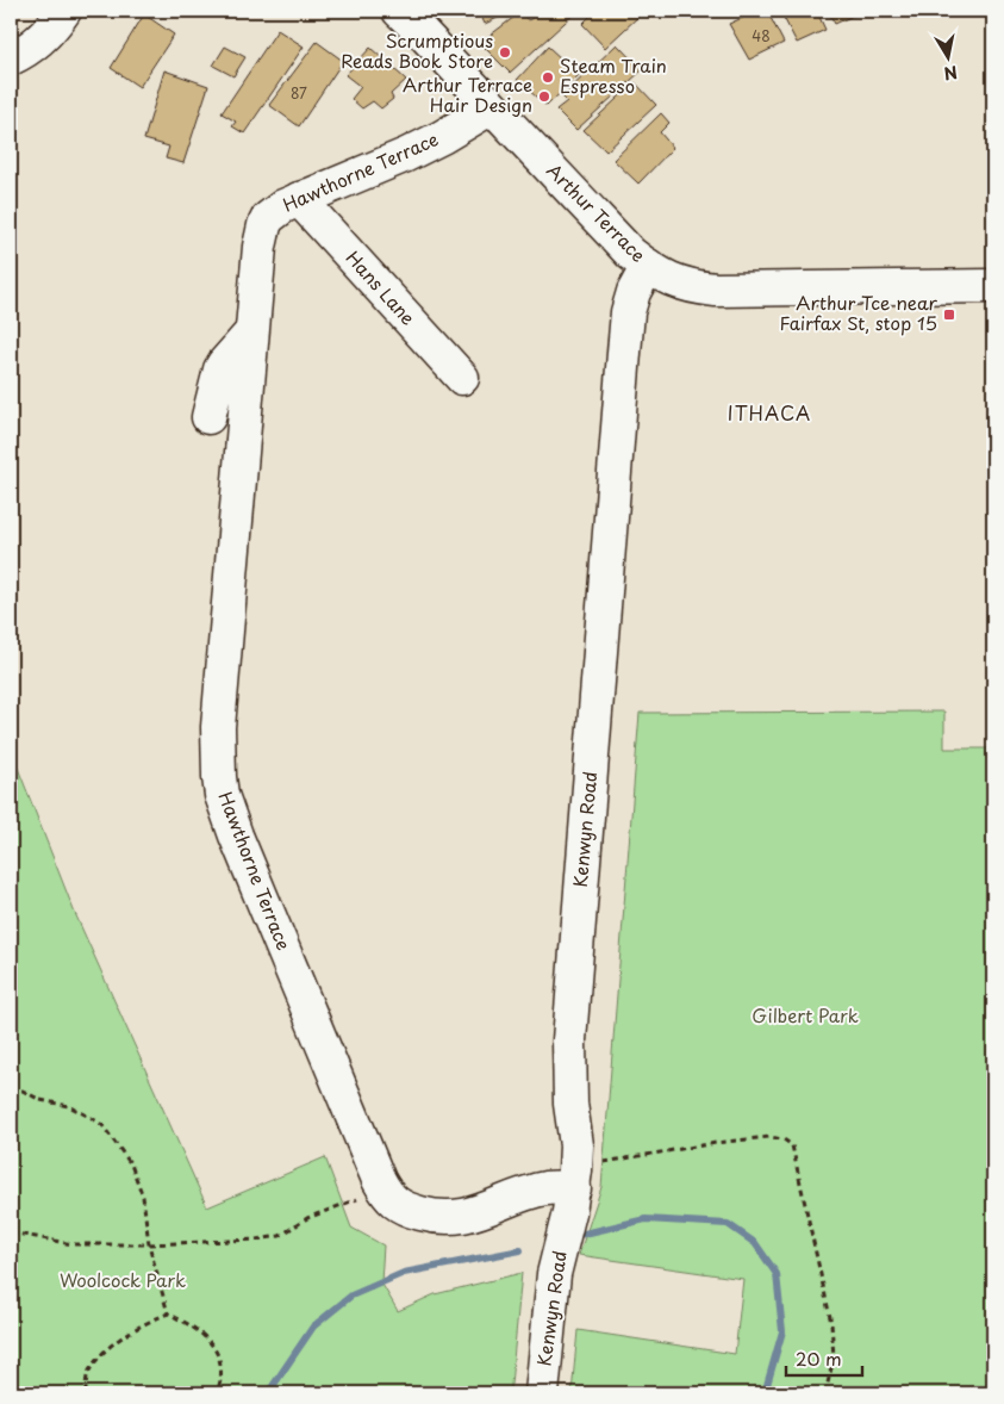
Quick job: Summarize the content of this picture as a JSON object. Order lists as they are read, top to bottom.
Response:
{
  "streets": {
    "street": [
      "Hawthorne Terrace",
      "Arthur Terrace",
      "Hans Lane",
      "Kenwyn Road"
    ]
  },
  "crossings": [
    ["Hawthorne Terrace", "Arthur Terrace"],
    ["Hawthorne Terrace", "Hans Lane"],
    ["Hawthorne Terrace", "Kenwyn Road"],
    ["Arthur Terrace", "Kenwyn Road"]
  ],
  "districts": ["ITHACA"],
  "parks": ["Gilbert Park", "Woolcock Park"],
  "places": {
    "other": ["Scrumptious Reads Book Store", "Steam Train Espresso", "Arthur Terrace Hair Design"],
    "transit": ["Arthur Tce near Fairfax St, stop 15"]
  },
  "house_numbers": ["48", "87"],
  "scale_bar": "20 m",
  "north": "bottom"
}
